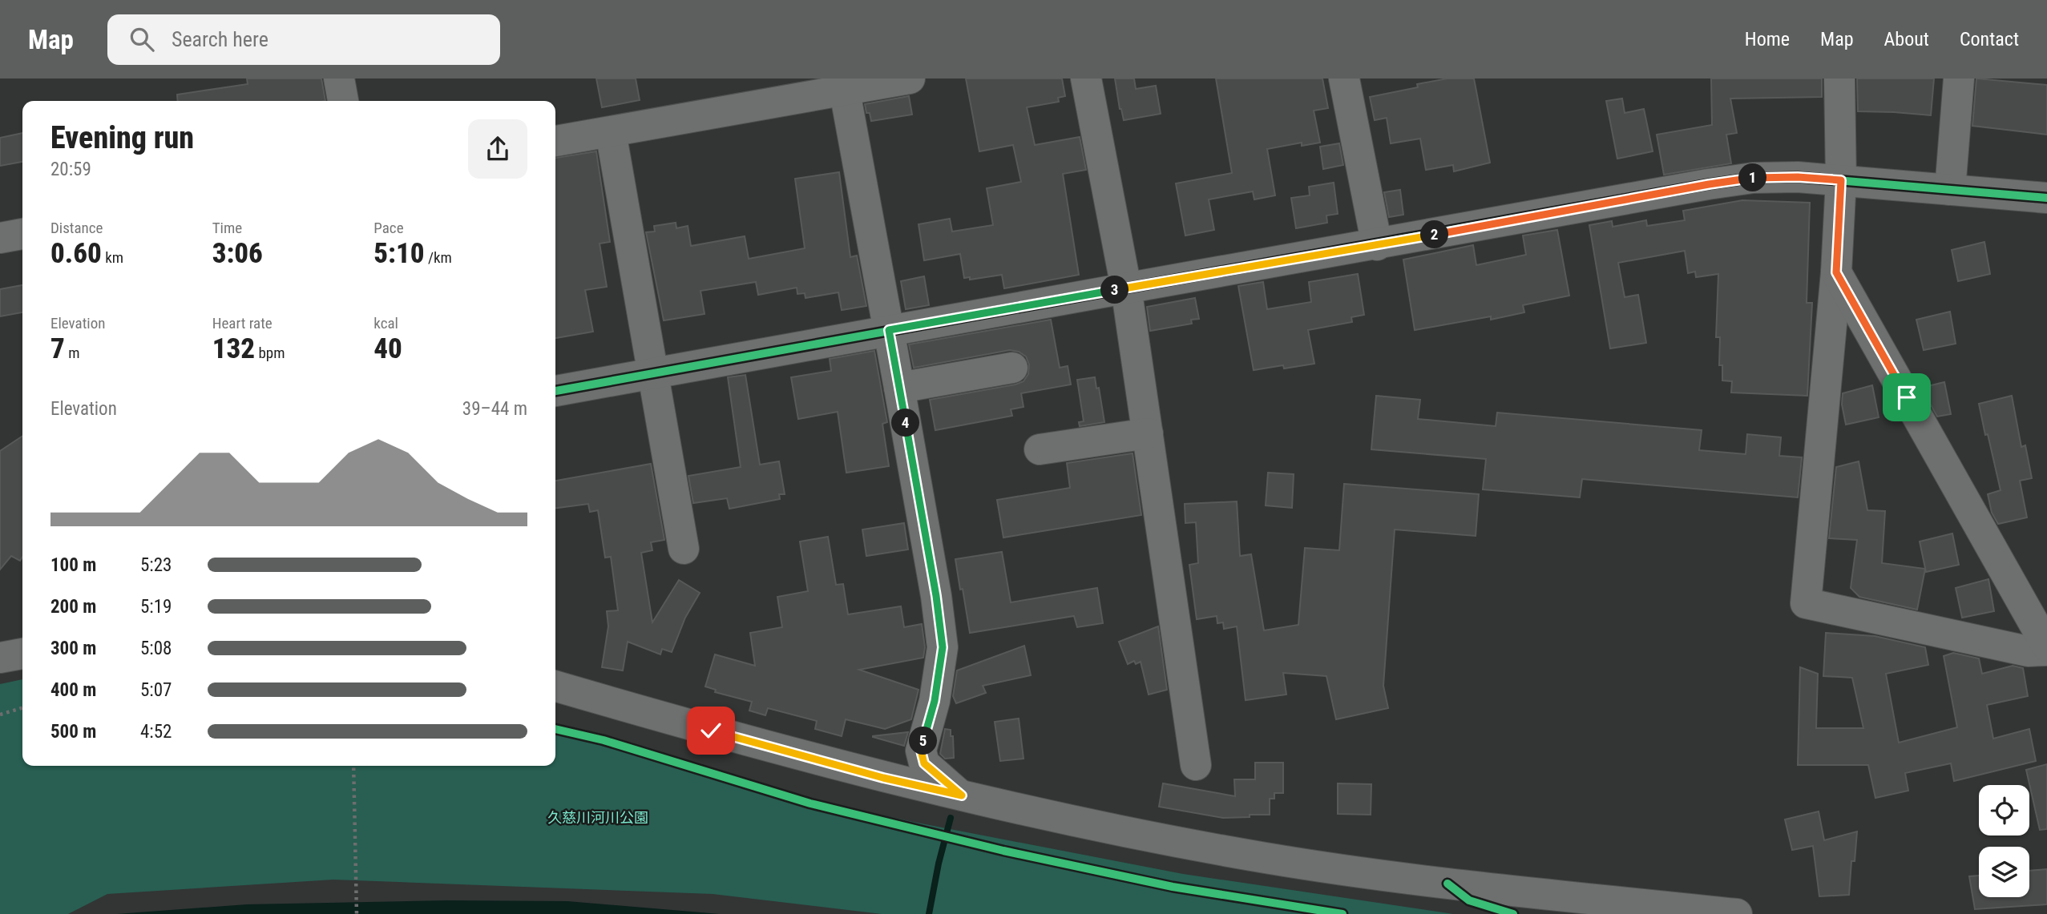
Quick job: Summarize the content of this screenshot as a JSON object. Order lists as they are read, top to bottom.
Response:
{
  "parks": ["久慈川河川公園"],
  "page": {
    "header": "Map",
    "search": "Search here",
    "nav": [
      "Home",
      "Map",
      "About",
      "Contact"
    ],
    "heading": ["Evening run", "20:59"],
    "pins": [
      "1",
      "2",
      "3",
      "4",
      "5"
    ],
    "stats": [
      ["Distance", "0.60 km"],
      ["Time", "3:06"],
      ["Pace", "5:10 /km"],
      ["Elevation", "7 m"],
      ["Heart rate", "132 bpm"],
      ["kcal", "40"]
    ],
    "chart": ["Elevation", "39–44 m"],
    "list": [
      {
        "name": "100 m",
        "note": "5:23"
      },
      {
        "name": "200 m",
        "note": "5:19"
      },
      {
        "name": "300 m",
        "note": "5:08"
      },
      {
        "name": "400 m",
        "note": "5:07"
      },
      {
        "name": "500 m",
        "note": "4:52"
      }
    ]
  }
}
